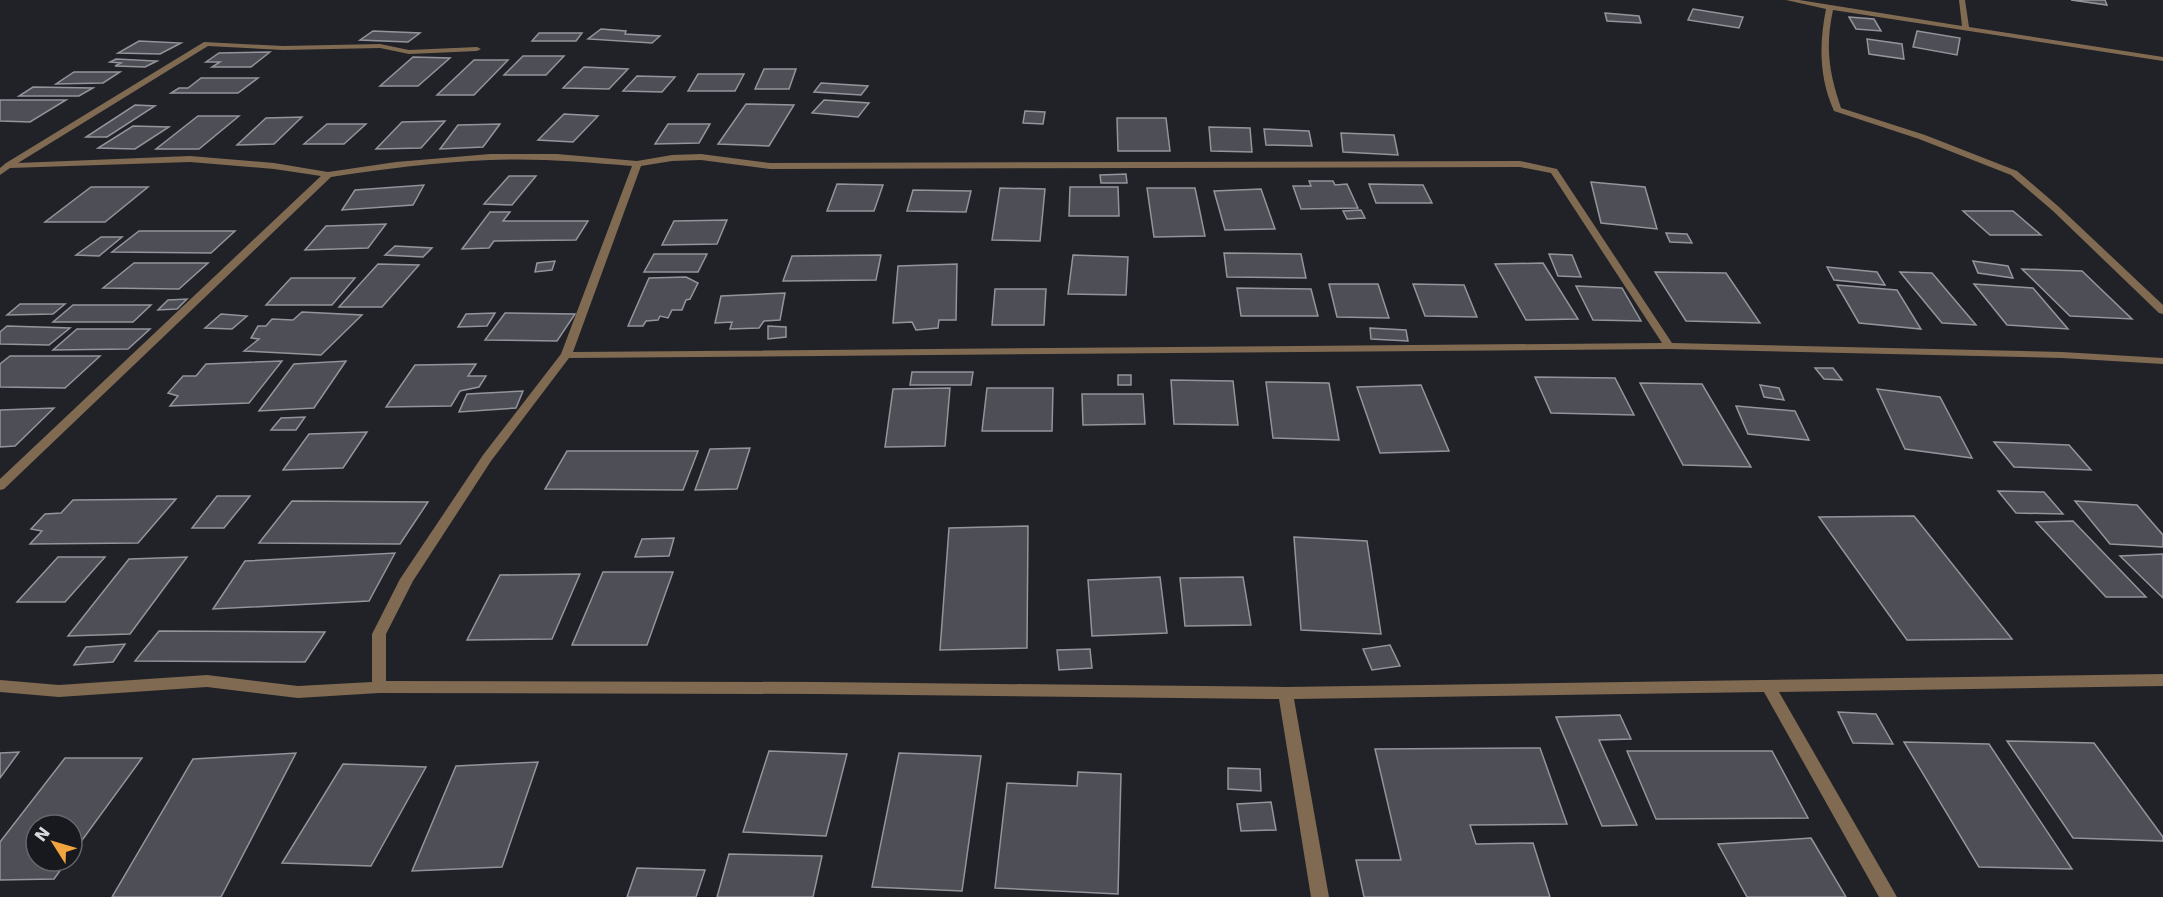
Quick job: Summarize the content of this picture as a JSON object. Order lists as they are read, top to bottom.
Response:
{
  "north": "top left"
}
